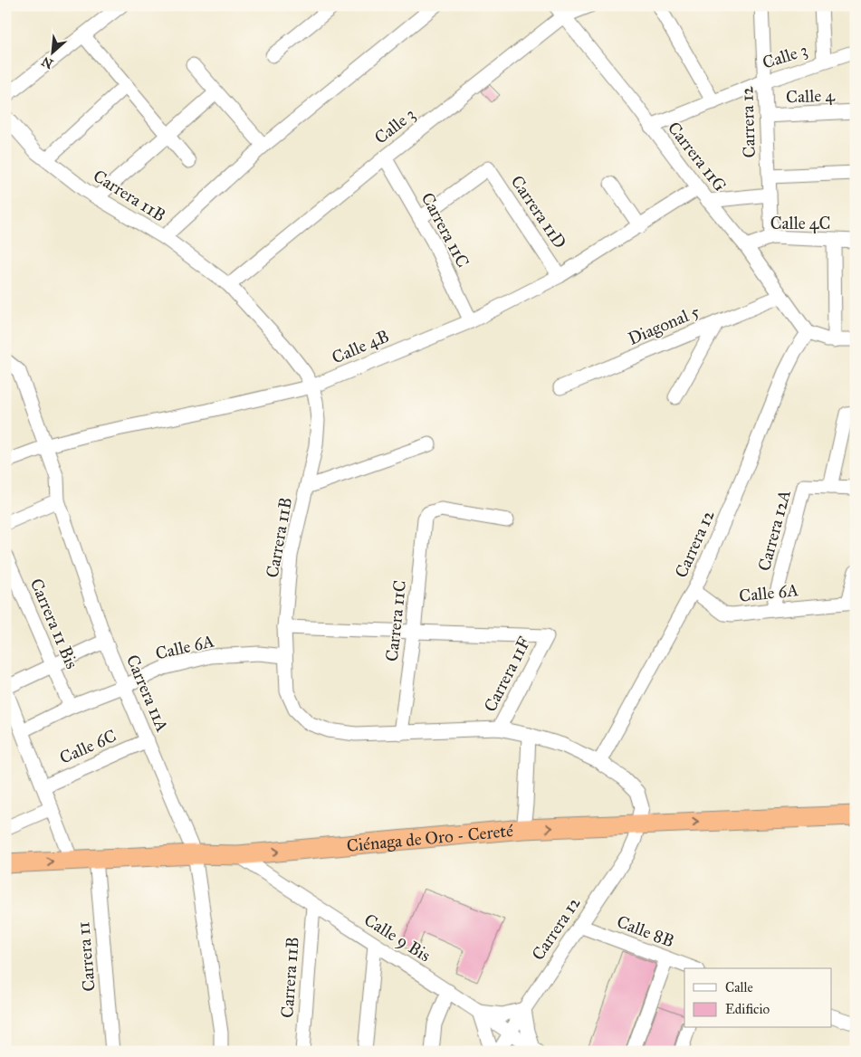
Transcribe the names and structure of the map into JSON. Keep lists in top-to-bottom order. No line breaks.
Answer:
{"streets":{"highway":["Ciénaga de Oro - Cereté"],"street":["Calle 3","Calle 4","Carrera 12","Carrera 11G","Carrera 11B","Carrera 11D","Calle 4C","Carrera 11C","Diagonal 5","Calle 4B","Carrera 12A","Calle 6A","Carrera 11 Bis","Carrera 11F","Carrera 11A","Calle 6C","Calle 8B","Calle 9 Bis","Carrera 11"]},"crossings":[["Calle 3","Carrera 12"],["Calle 3","Carrera 11G"],["Calle 3","Carrera 11B"],["Calle 3","Carrera 11C"],["Calle 4","Carrera 12"],["Carrera 12","Carrera 11G"],["Carrera 12","Carrera 11B"],["Carrera 12","Calle 4C"],["Carrera 12","Calle 6A"],["Carrera 12","Ciénaga de Oro - Cereté"],["Carrera 12","Calle 8B"],["Carrera 12","Calle 9 Bis"],["Carrera 11G","Calle 4C"],["Carrera 11G","Diagonal 5"],["Carrera 11G","Calle 4B"],["Carrera 11B","Carrera 11C"],["Carrera 11B","Calle 4B"],["Carrera 11B","Calle 6A"],["Carrera 11B","Carrera 11F"],["Carrera 11B","Ciénaga de Oro - Cereté"],["Carrera 11B","Calle 9 Bis"],["Carrera 11D","Carrera 11C"],["Carrera 11D","Calle 4B"],["Carrera 11C","Calle 4B"],["Carrera 11C","Carrera 11F"],["Calle 4B","Carrera 11A"],["Carrera 12A","Calle 6A"],["Calle 6A","Carrera 11 Bis"],["Calle 6A","Carrera 11A"],["Carrera 11A","Calle 6C"],["Carrera 11A","Ciénaga de Oro - Cereté"],["Ciénaga de Oro - Cereté","Calle 9 Bis"],["Ciénaga de Oro - Cereté","Carrera 11"]],"one_way":["Ciénaga de Oro - Cereté"],"legend":["Calle","Edificio"],"north":"bottom left"}
